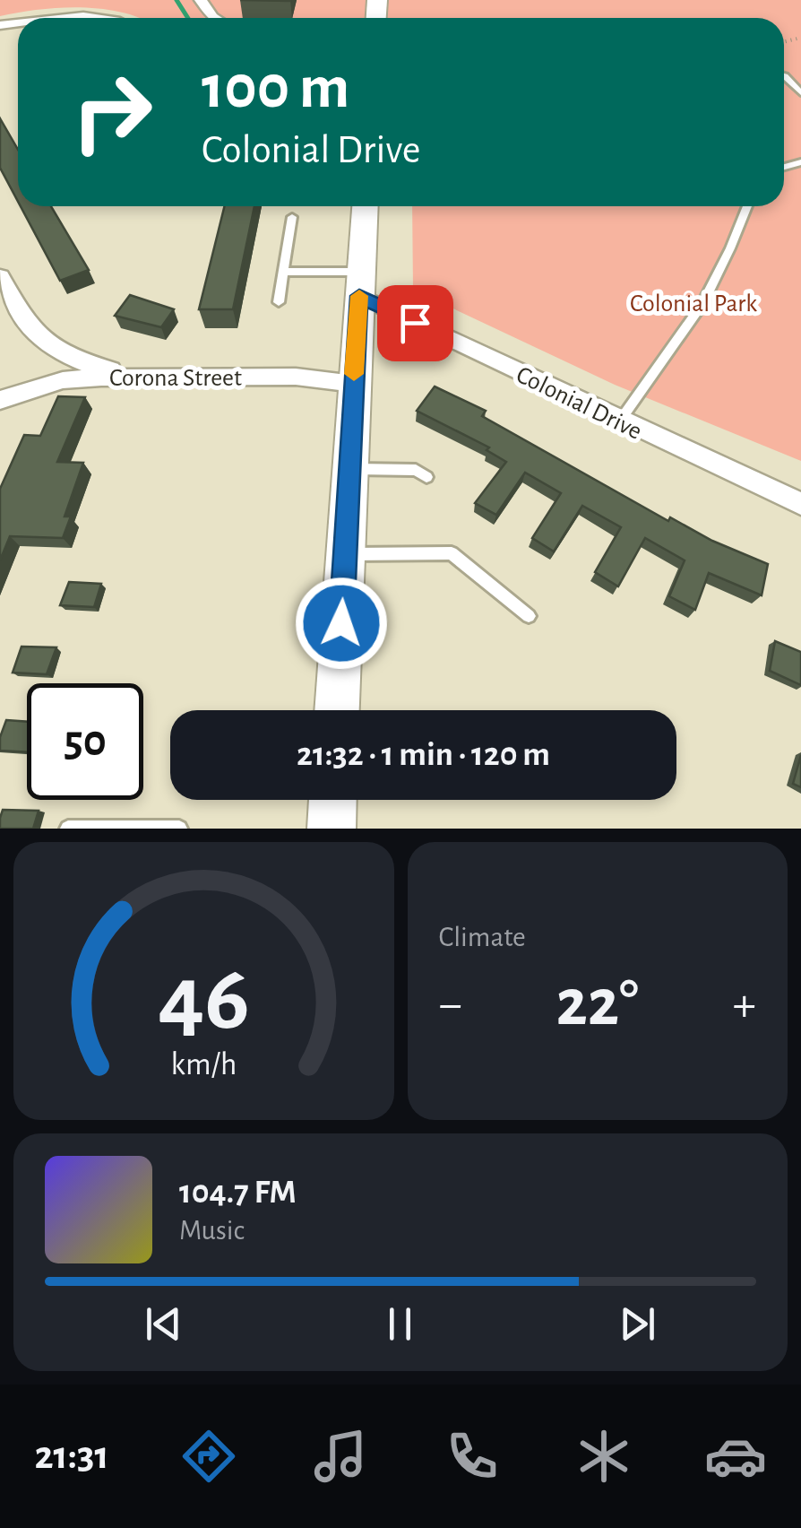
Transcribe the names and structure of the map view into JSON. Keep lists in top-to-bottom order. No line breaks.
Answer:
{"streets":{"street":["Corona Street","Colonial Drive"]},"parks":["Colonial Park"],"page":{"turn":["100 m","Colonial Drive"],"limit":"50","trip":"21:32 · 1 min · 120 m","tile":"Climate","heat":["−","22°","+"],"song":["104.7 FM","Music"],"tabs":"21:31","gauge":["46","km/h"]}}
